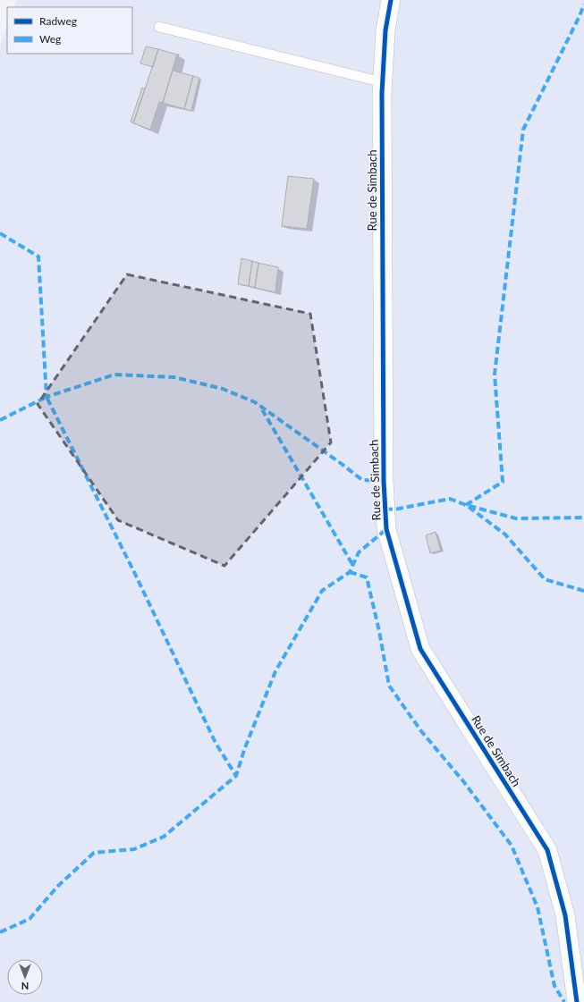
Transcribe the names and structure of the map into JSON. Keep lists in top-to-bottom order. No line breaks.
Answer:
{"streets":{"street":["Rue de Simbach"]},"legend":["Radweg","Weg"],"north":"bottom"}
